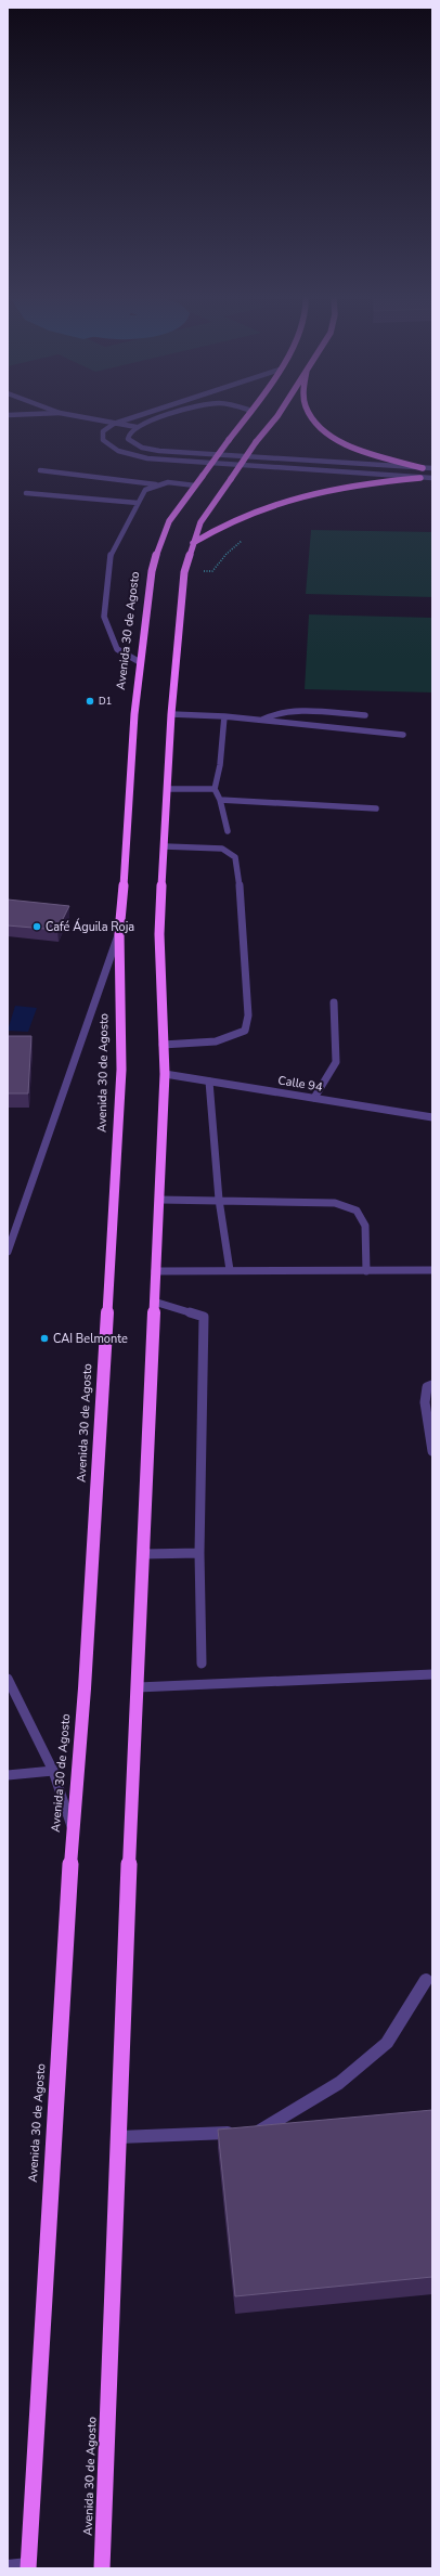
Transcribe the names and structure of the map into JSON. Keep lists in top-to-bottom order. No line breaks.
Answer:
{"streets":{"main road":["Avenida 30 de Agosto"],"street":["Calle 94"]},"crossings":[["Avenida 30 de Agosto","Calle 94"]],"places":["D1","Café Águila Roja","CAI Belmonte"]}
